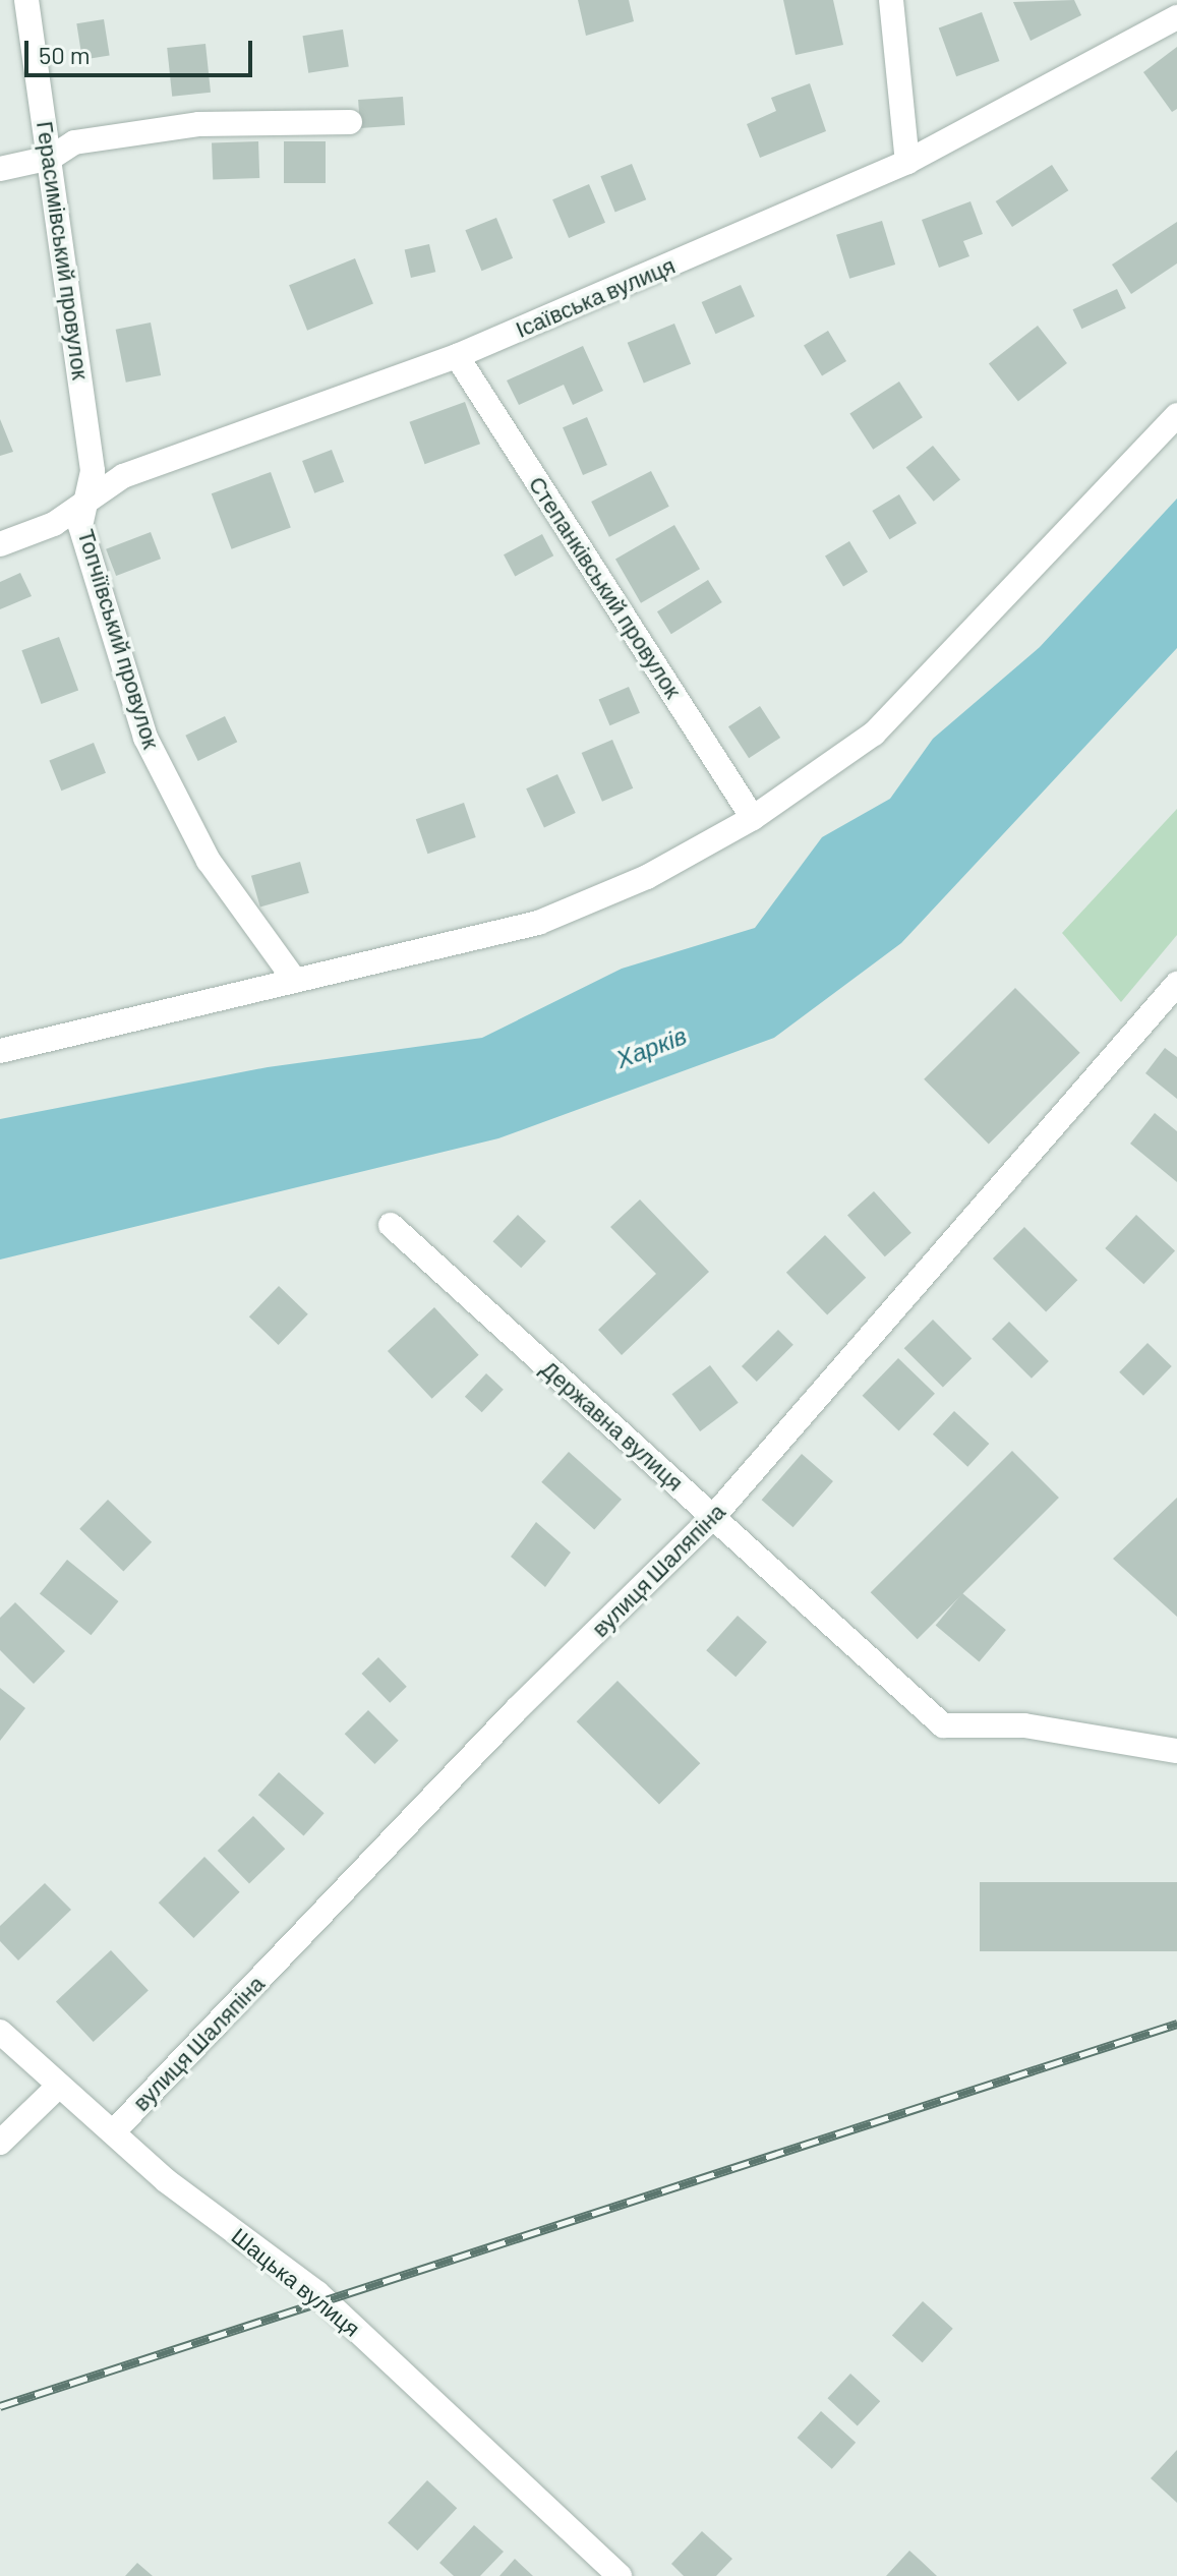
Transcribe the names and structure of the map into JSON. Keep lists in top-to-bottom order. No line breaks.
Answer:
{"streets":{"street":["Герасимівський провулок","Ісаївська вулиця","Степанківський провулок","Топчіївський провулок","Державна вулиця","вулиця Шаляпіна","Шацька вулиця"]},"crossings":[["Герасимівський провулок","Ісаївська вулиця"],["Герасимівський провулок","Топчіївський провулок"],["Ісаївська вулиця","Степанківський провулок"],["Ісаївська вулиця","Топчіївський провулок"],["Державна вулиця","вулиця Шаляпіна"],["вулиця Шаляпіна","Шацька вулиця"]],"water":["Харків"],"scale_bar":"50 m"}
